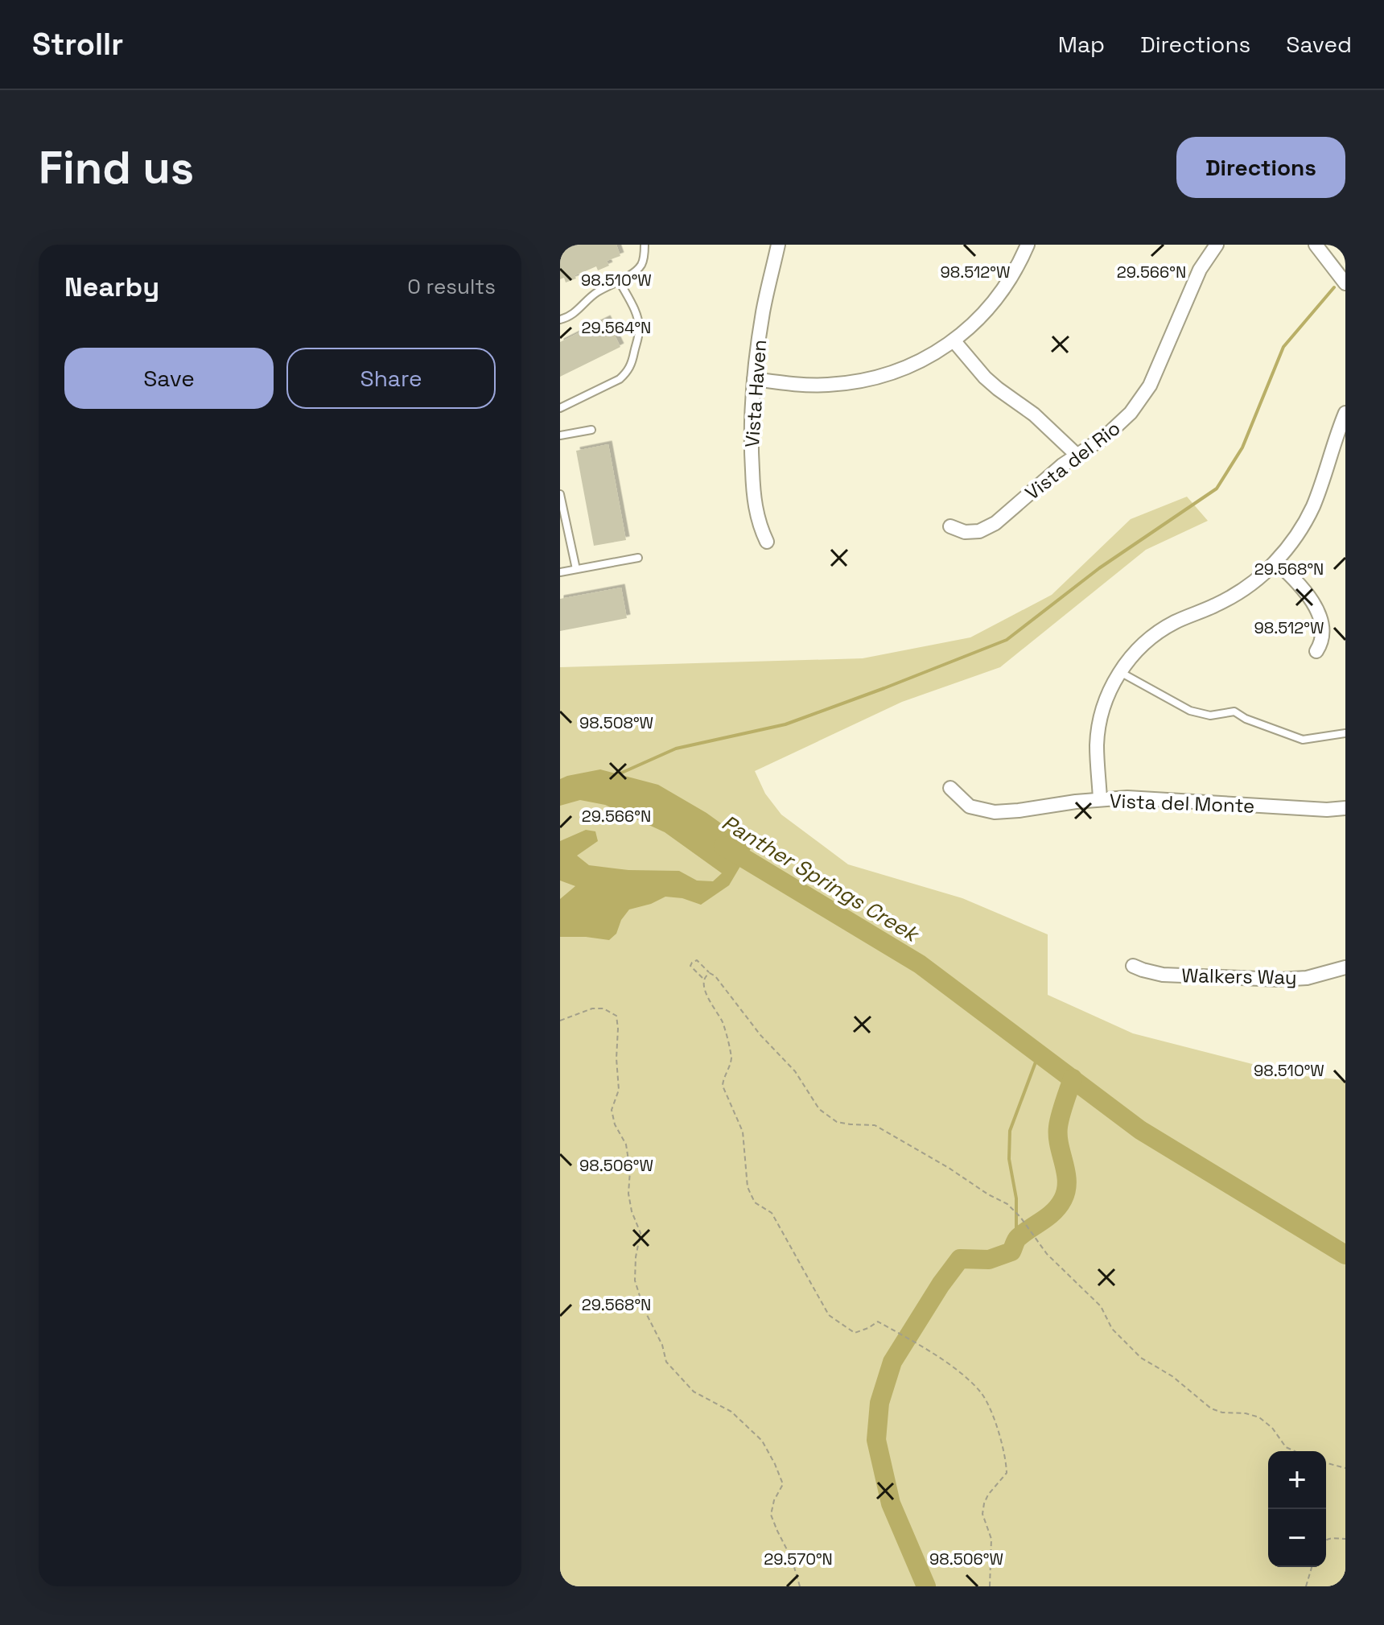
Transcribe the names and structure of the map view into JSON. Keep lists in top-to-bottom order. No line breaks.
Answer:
{"streets":{"street":["Vista Haven","Vista del Rio","Vista del Monte","Walkers Way"]},"water":["Panther Springs Creek"],"page":{"header":"Strollr","nav":["Map","Directions","Saved"],"buttons":["Directions",["Save","Share"]],"title":"Find us","heading":["Nearby","0 results"],"map_buttons":["+","−"]},"coordinates":["29.566°N","98.512°W","98.510°W","29.564°N","29.568°N","98.508°W","98.506°W","29.570°N"]}
